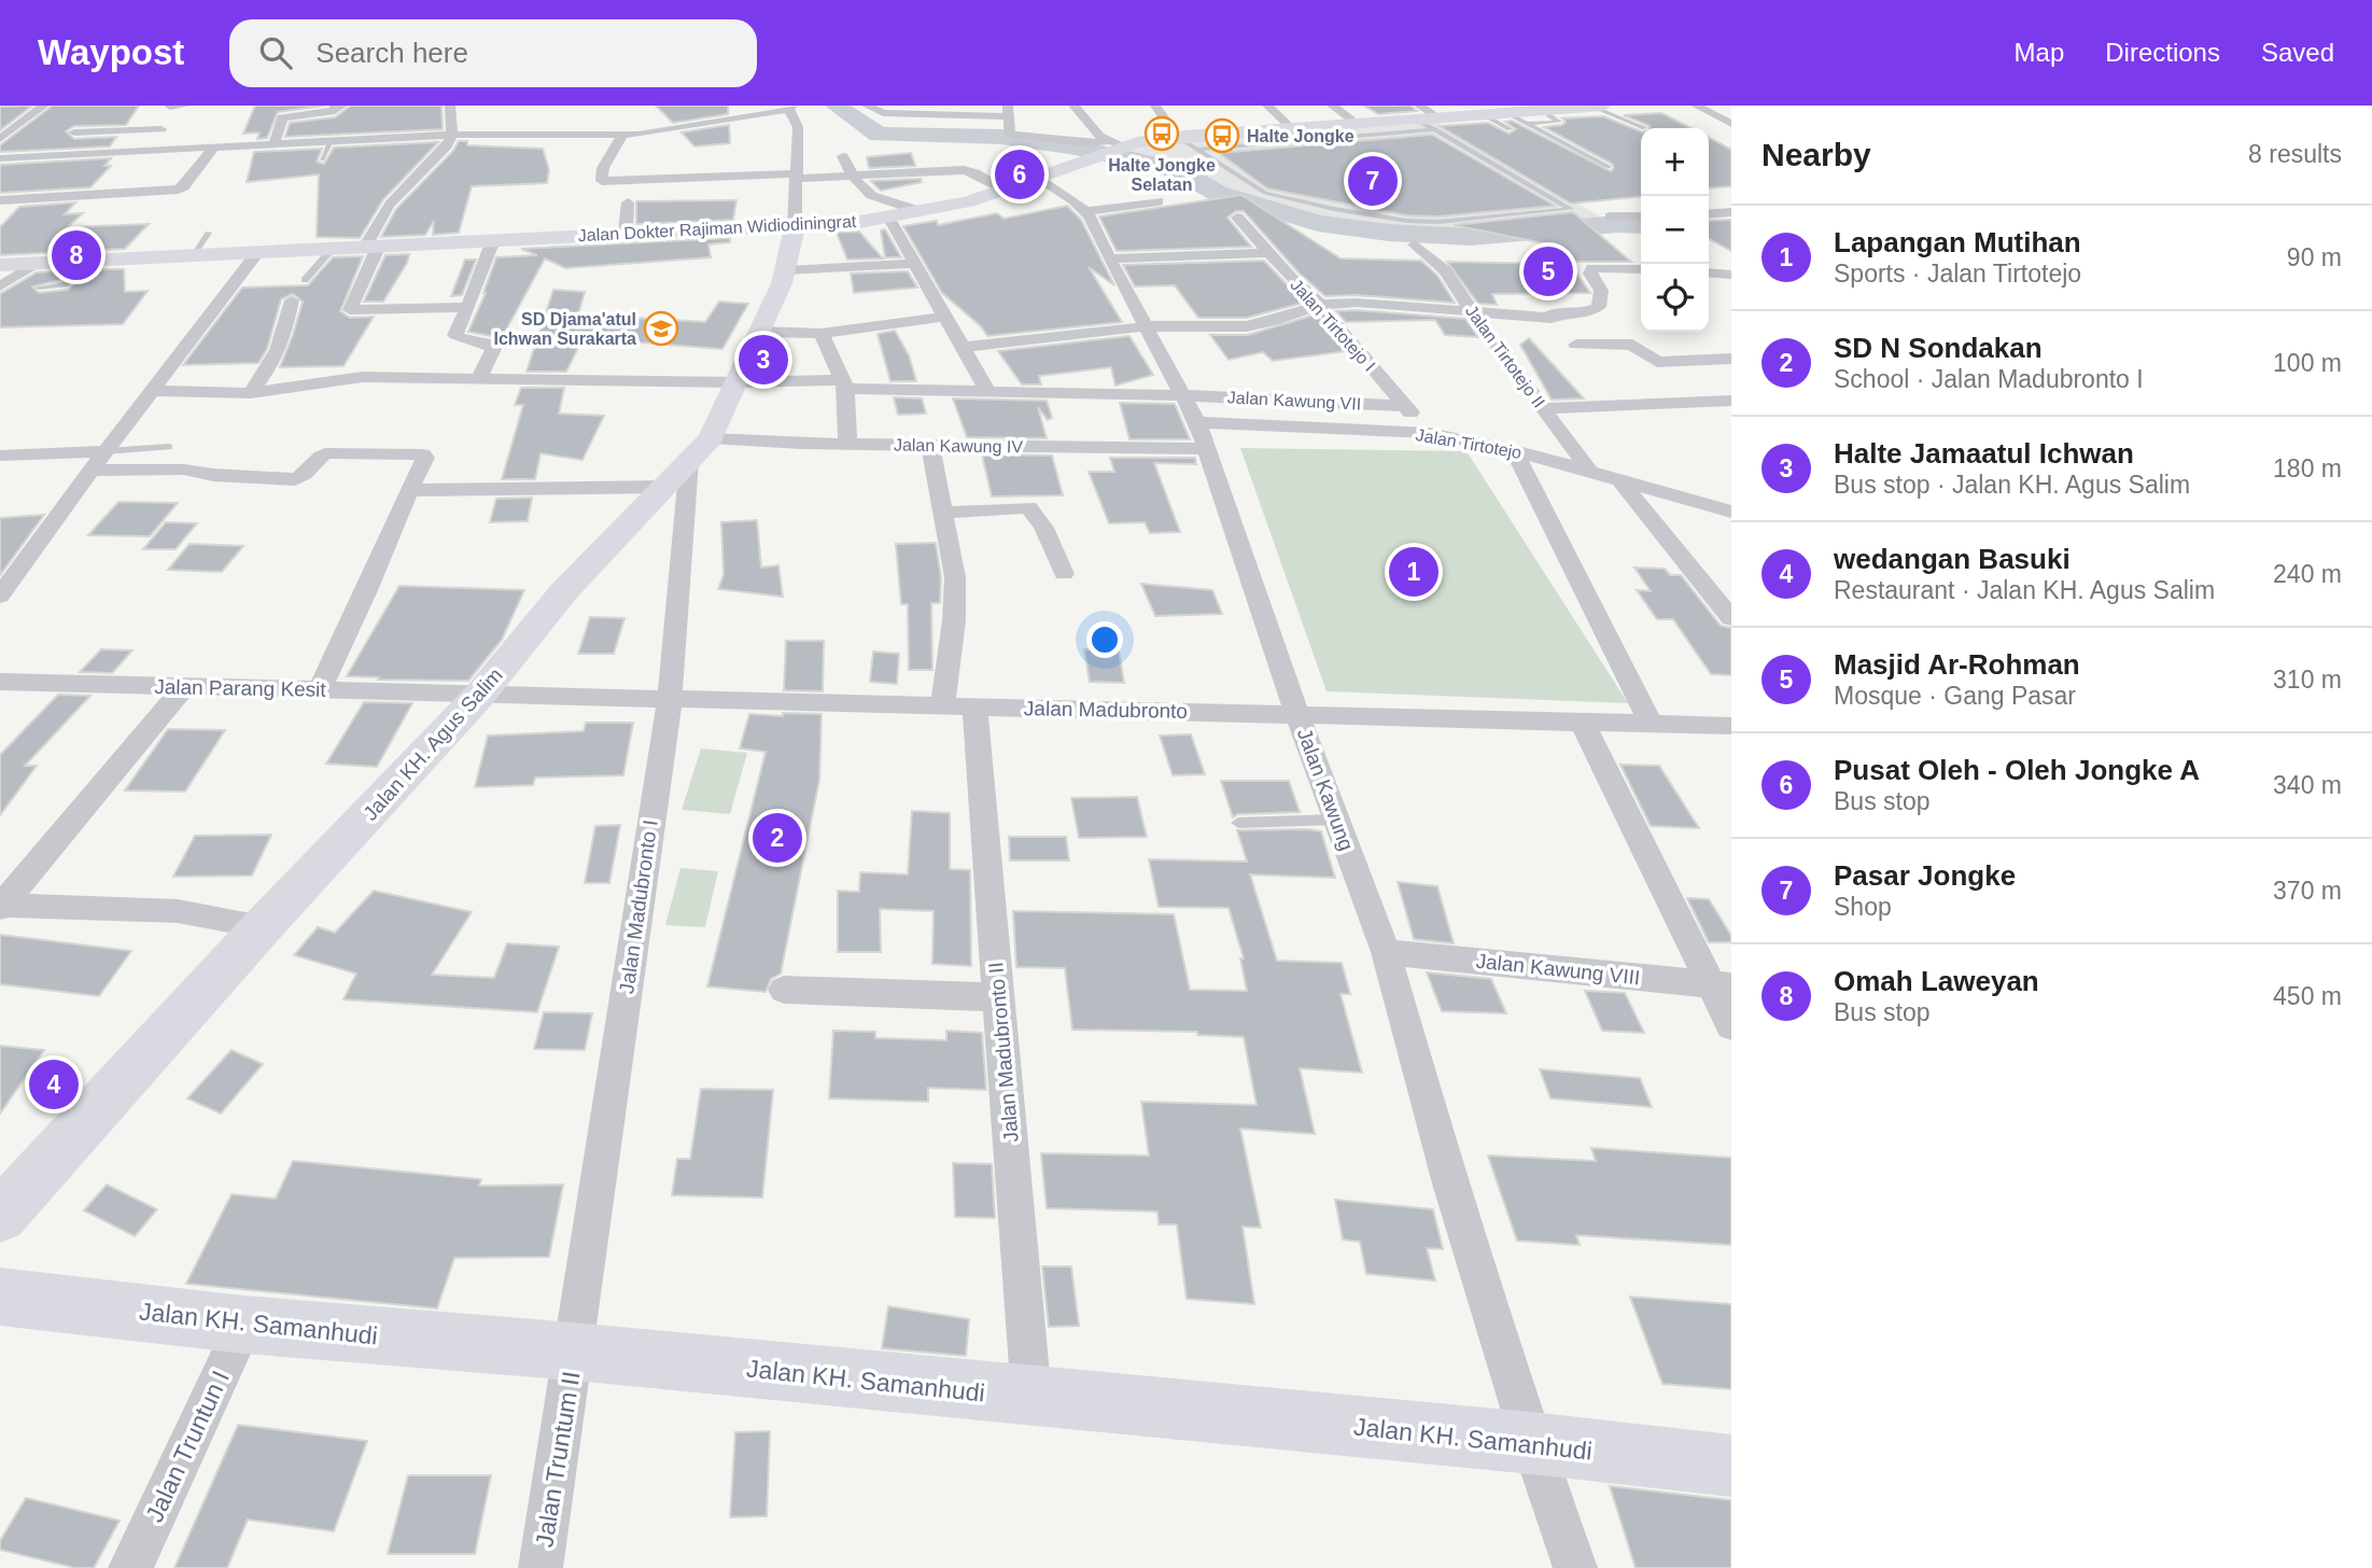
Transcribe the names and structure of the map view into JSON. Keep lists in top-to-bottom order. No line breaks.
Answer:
{"streets":{"main road":["Jalan Dokter Rajiman Widiodiningrat","Jalan KH. Agus Salim","Jalan KH. Samanhudi"],"street":["Jalan Tirtotejo I","Jalan Tirtotejo II","Jalan Kawung VII","Jalan Tirtotejo","Jalan Kawung IV","Jalan Parang Kesit","Jalan Madubronto","Jalan Kawung","Jalan Madubronto I","Jalan Kawung VIII","Jalan Madubronto II","Jalan Truntun I","Jalan Truntum II"]},"crossings":[["Jalan Dokter Rajiman Widiodiningrat","Jalan KH. Agus Salim"],["Jalan Dokter Rajiman Widiodiningrat","Jalan Kawung"],["Jalan Tirtotejo I","Jalan Kawung VII"],["Jalan Tirtotejo I","Jalan Tirtotejo"],["Jalan Tirtotejo II","Jalan Tirtotejo"],["Jalan Kawung VII","Jalan KH. Agus Salim"],["Jalan Kawung VII","Jalan Kawung"],["Jalan Tirtotejo","Jalan Kawung"],["Jalan Kawung IV","Jalan KH. Agus Salim"],["Jalan Kawung IV","Jalan Kawung"],["Jalan Kawung IV","Jalan Madubronto I"],["Jalan Kawung IV","Jalan Madubronto II"],["Jalan Parang Kesit","Jalan Madubronto"],["Jalan Parang Kesit","Jalan KH. Agus Salim"],["Jalan Madubronto","Jalan KH. Agus Salim"],["Jalan Madubronto","Jalan Kawung"],["Jalan Madubronto","Jalan Madubronto I"],["Jalan Madubronto","Jalan Madubronto II"],["Jalan KH. Agus Salim","Jalan Madubronto I"],["Jalan Kawung","Jalan Kawung VIII"],["Jalan Kawung","Jalan KH. Samanhudi"],["Jalan Madubronto I","Jalan KH. Samanhudi"],["Jalan Madubronto I","Jalan Truntum II"],["Jalan Madubronto II","Jalan KH. Samanhudi"],["Jalan KH. Samanhudi","Jalan Truntun I"],["Jalan KH. Samanhudi","Jalan Truntum II"]],"places":{"bus stop":["Halte Jongke Selatan","Halte Jongke"],"school or university":["SD Djama'atul Ichwan Surakarta"]},"page":{"header":"Waypost","search":"Search here","nav":["Map","Directions","Saved"],"heading":["Nearby","8 results"],"map_buttons":["+","−"],"pins":["6","7","8","5","3","1","2","4"],"list":[{"mark":"1","name":"Lapangan Mutihan","note":"Sports · Jalan Tirtotejo","value":"90 m"},{"mark":"2","name":"SD N Sondakan","note":"School · Jalan Madubronto I","value":"100 m"},{"mark":"3","name":"Halte Jamaatul Ichwan","note":"Bus stop · Jalan KH. Agus Salim","value":"180 m"},{"mark":"4","name":"wedangan Basuki","note":"Restaurant · Jalan KH. Agus Salim","value":"240 m"},{"mark":"5","name":"Masjid Ar-Rohman","note":"Mosque · Gang Pasar","value":"310 m"},{"mark":"6","name":"Pusat Oleh - Oleh Jongke A","note":"Bus stop","value":"340 m"},{"mark":"7","name":"Pasar Jongke","note":"Shop","value":"370 m"},{"mark":"8","name":"Omah Laweyan","note":"Bus stop","value":"450 m"}]}}
